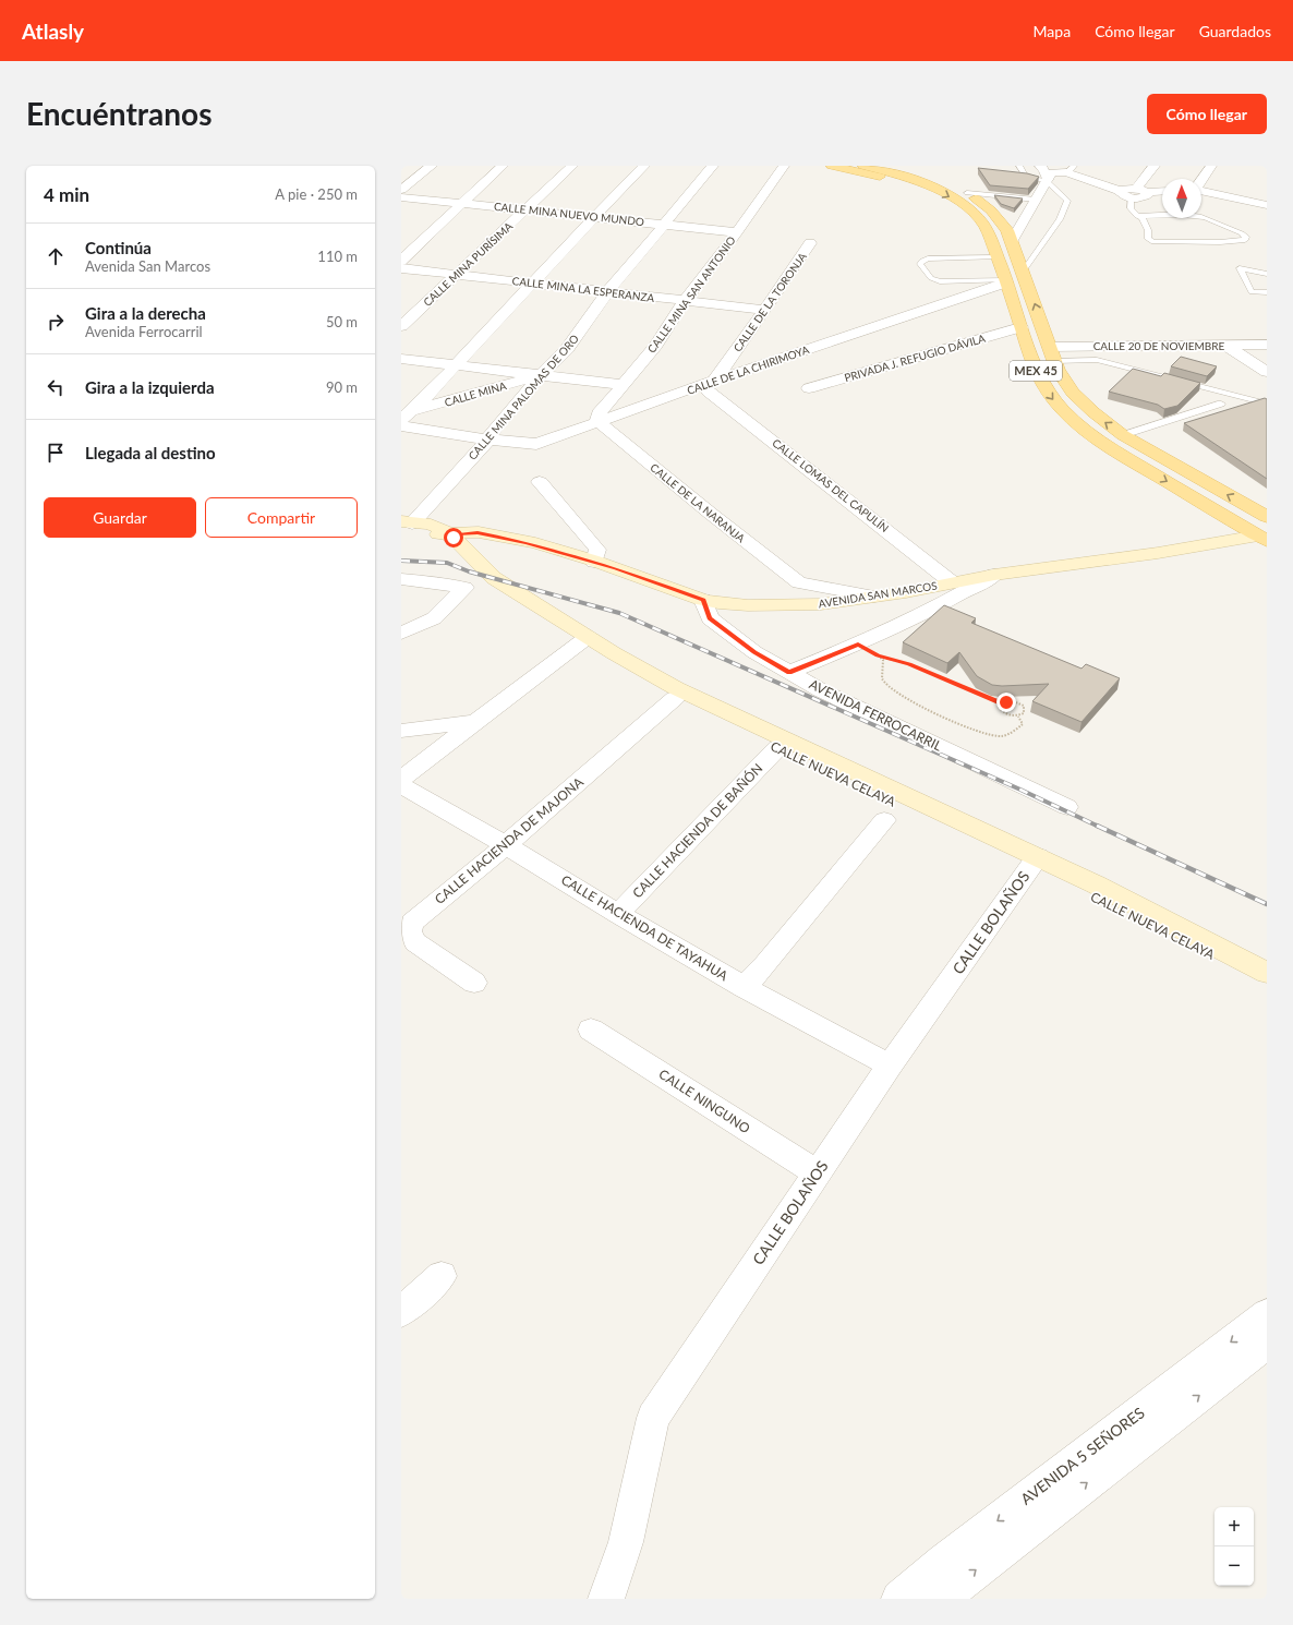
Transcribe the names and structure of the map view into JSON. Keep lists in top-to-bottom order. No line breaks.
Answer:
{"streets":{"main road":["MEX 45","AVENIDA SAN MARCOS","CALLE NUEVA CELAYA"],"street":["CALLE MINA NUEVO MUNDO","CALLE MINA PURÍSIMA","CALLE MINA LA ESPERANZA","CALLE MINA SAN ANTONIO","CALLE DE LA TORONJA","CALLE 20 DE NOVIEMBRE","PRIVADA J. REFUGIO DÁVILA","CALLE DE LA CHIRIMOYA","CALLE MINA","CALLE MINA PALOMAS DE ORO","CALLE LOMAS DEL CAPULÍN","CALLE DE LA NARANJA","AVENIDA FERROCARRIL","CALLE HACIENDA DE BAÑÓN","CALLE HACIENDA DE MAJONA","CALLE BOLAÑOS","CALLE HACIENDA DE TAYAHUA","CALLE NINGUNO","AVENIDA 5 SEÑORES"]},"crossings":[["CALLE MINA NUEVO MUNDO","CALLE MINA PURÍSIMA"],["CALLE MINA NUEVO MUNDO","CALLE MINA SAN ANTONIO"],["CALLE MINA NUEVO MUNDO","CALLE MINA PALOMAS DE ORO"],["CALLE MINA PURÍSIMA","CALLE MINA LA ESPERANZA"],["CALLE MINA LA ESPERANZA","CALLE MINA SAN ANTONIO"],["CALLE MINA LA ESPERANZA","CALLE DE LA TORONJA"],["CALLE MINA LA ESPERANZA","CALLE MINA PALOMAS DE ORO"],["CALLE MINA SAN ANTONIO","CALLE DE LA CHIRIMOYA"],["CALLE MINA SAN ANTONIO","CALLE DE LA NARANJA"],["CALLE DE LA TORONJA","CALLE DE LA CHIRIMOYA"],["CALLE DE LA TORONJA","CALLE LOMAS DEL CAPULÍN"],["CALLE 20 DE NOVIEMBRE","MEX 45"],["PRIVADA J. REFUGIO DÁVILA","MEX 45"],["CALLE DE LA CHIRIMOYA","MEX 45"],["CALLE DE LA CHIRIMOYA","CALLE MINA PALOMAS DE ORO"],["CALLE DE LA CHIRIMOYA","CALLE LOMAS DEL CAPULÍN"],["CALLE DE LA CHIRIMOYA","CALLE DE LA NARANJA"],["MEX 45","AVENIDA SAN MARCOS"],["CALLE MINA","CALLE MINA PALOMAS DE ORO"],["CALLE MINA PALOMAS DE ORO","AVENIDA SAN MARCOS"],["CALLE MINA PALOMAS DE ORO","CALLE NUEVA CELAYA"],["CALLE LOMAS DEL CAPULÍN","AVENIDA SAN MARCOS"],["CALLE DE LA NARANJA","AVENIDA SAN MARCOS"],["AVENIDA SAN MARCOS","AVENIDA FERROCARRIL"],["AVENIDA SAN MARCOS","CALLE NUEVA CELAYA"],["CALLE NUEVA CELAYA","CALLE HACIENDA DE BAÑÓN"],["CALLE NUEVA CELAYA","CALLE HACIENDA DE MAJONA"],["CALLE NUEVA CELAYA","CALLE BOLAÑOS"],["CALLE HACIENDA DE BAÑÓN","CALLE HACIENDA DE TAYAHUA"],["CALLE HACIENDA DE MAJONA","CALLE HACIENDA DE TAYAHUA"],["CALLE BOLAÑOS","CALLE HACIENDA DE TAYAHUA"],["CALLE BOLAÑOS","CALLE NINGUNO"]],"north":"top","page":{"header":"Atlasly","nav":["Mapa","Cómo llegar","Guardados"],"buttons":["Cómo llegar",["Guardar","Compartir"]],"title":"Encuéntranos","heading":["4 min","A pie · 250 m"],"list":[["Continúa","Avenida San Marcos","110 m"],["Gira a la derecha","Avenida Ferrocarril","50 m"],["Gira a la izquierda","90 m"],"Llegada al destino"],"map_buttons":["+","−"]}}
